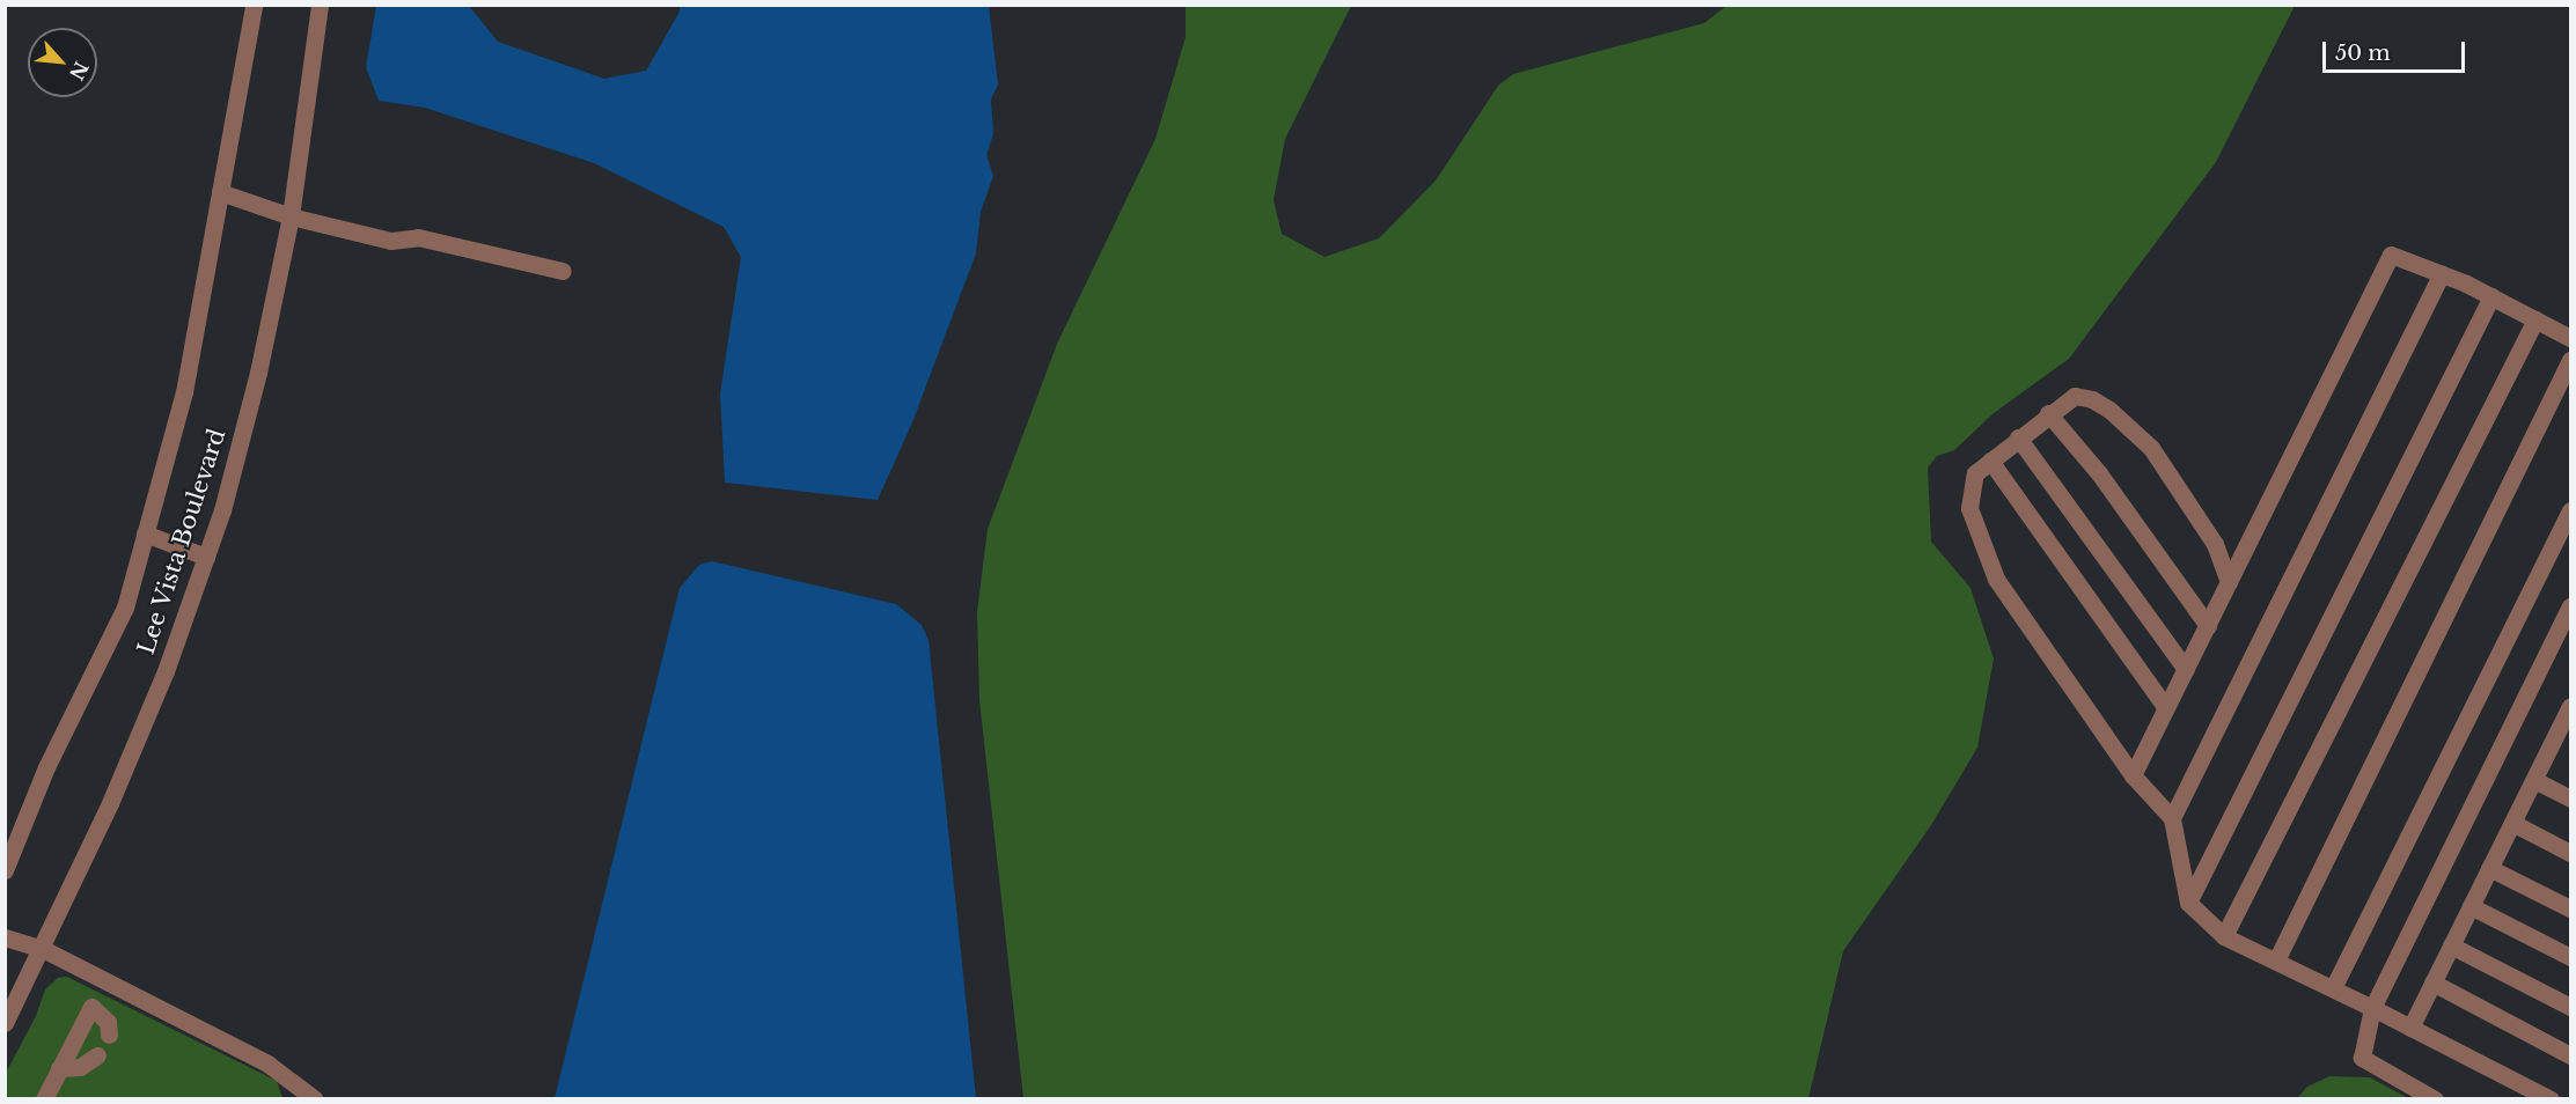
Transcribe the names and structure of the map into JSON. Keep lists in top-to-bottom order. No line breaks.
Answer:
{"streets":{"street":["Lee Vista Boulevard"]},"scale_bar":"50 m","north":"bottom right"}
